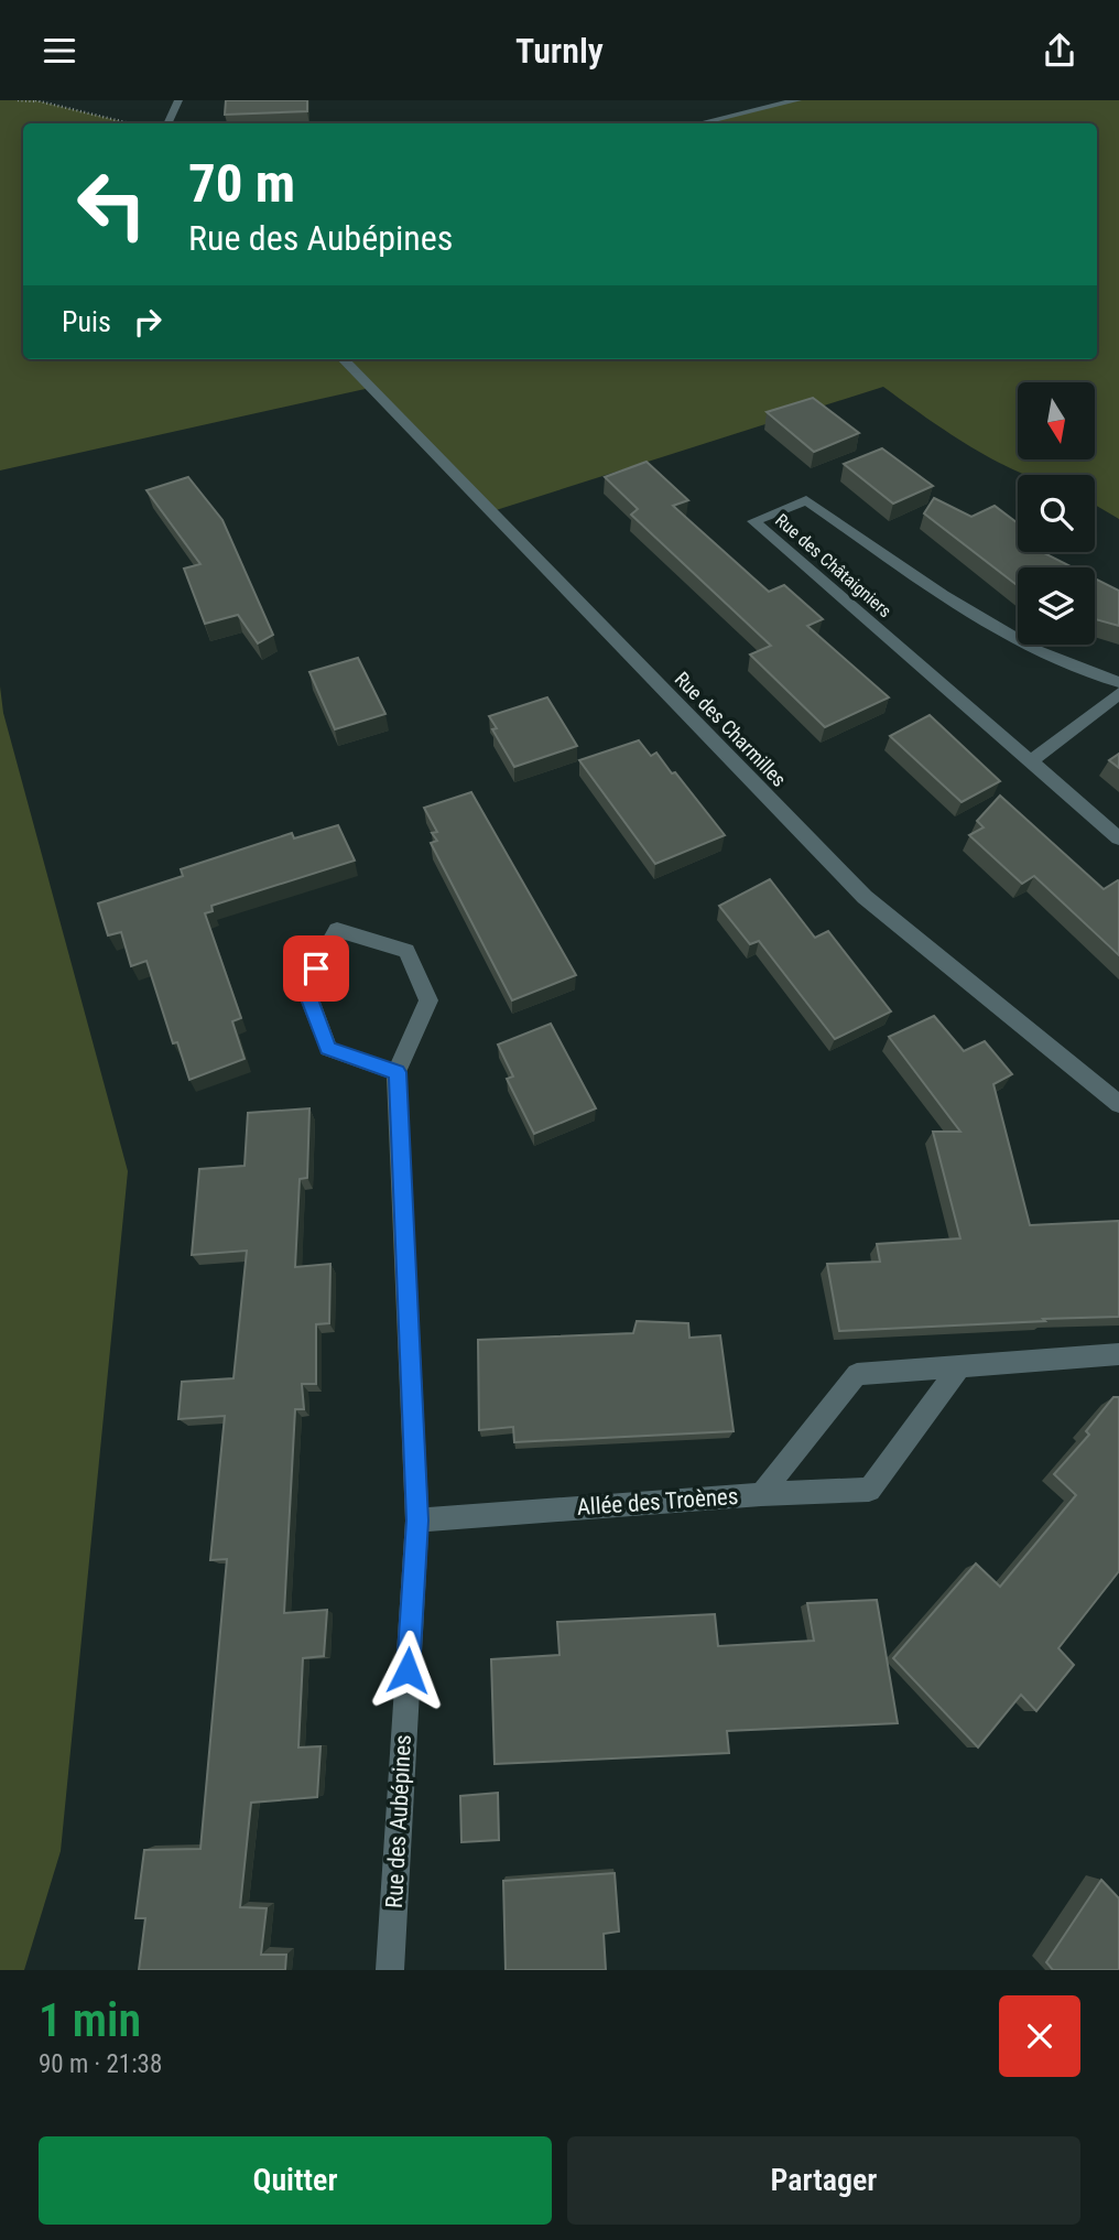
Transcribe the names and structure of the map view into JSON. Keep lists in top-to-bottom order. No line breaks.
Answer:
{"streets":{"street":["Rue des Châtaigniers","Rue des Charmilles","Allée des Troènes","Rue des Aubépines"]},"crossings":[["Allée des Troènes","Rue des Aubépines"]],"north":"bottom","page":{"header":"Turnly","turn":["70 m","Rue des Aubépines"],"then":"Puis","heading":["1 min","90 m · 21:38"],"buttons":["Quitter","Partager"]}}
